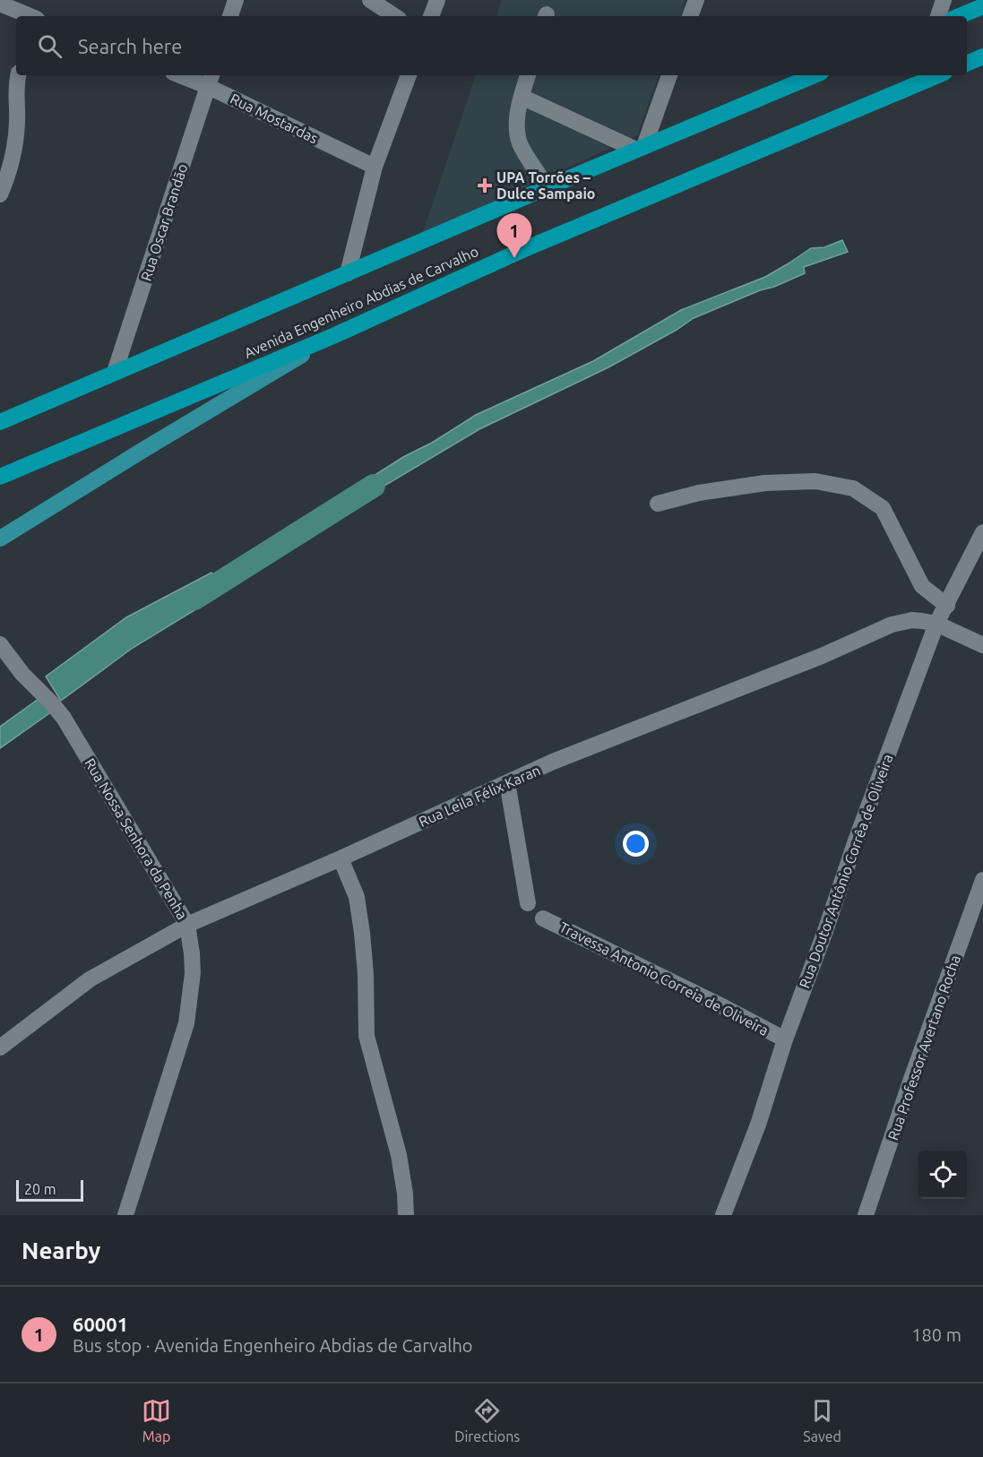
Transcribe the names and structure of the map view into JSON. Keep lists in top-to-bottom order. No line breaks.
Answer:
{"streets":{"highway":["Avenida Engenheiro Abdias de Carvalho"],"street":["Rua Mostardas","Rua Oscar Brandão","Rua Leila Félix Karan","Rua Nossa Senhora da Penha","Rua Doutor Antônio Corrêa de Oliveira","Travessa Antonio Correia de Oliveira","Rua Professor Avertano Rocha"]},"crossings":[["Rua Mostardas","Rua Oscar Brandão"],["Rua Oscar Brandão","Avenida Engenheiro Abdias de Carvalho"],["Rua Leila Félix Karan","Rua Nossa Senhora da Penha"],["Rua Leila Félix Karan","Rua Doutor Antônio Corrêa de Oliveira"],["Rua Doutor Antônio Corrêa de Oliveira","Travessa Antonio Correia de Oliveira"]],"places":{"health":["UPA Torrões – Dulce Sampaio"]},"scale_bar":"20 m","page":{"search":"Search here","pins":"1","scale":"20 m","heading":"Nearby","list":[{"mark":"1","name":"60001","note":"Bus stop · Avenida Engenheiro Abdias de Carvalho","value":"180 m"}],"nav":["Map","Directions","Saved"]}}
